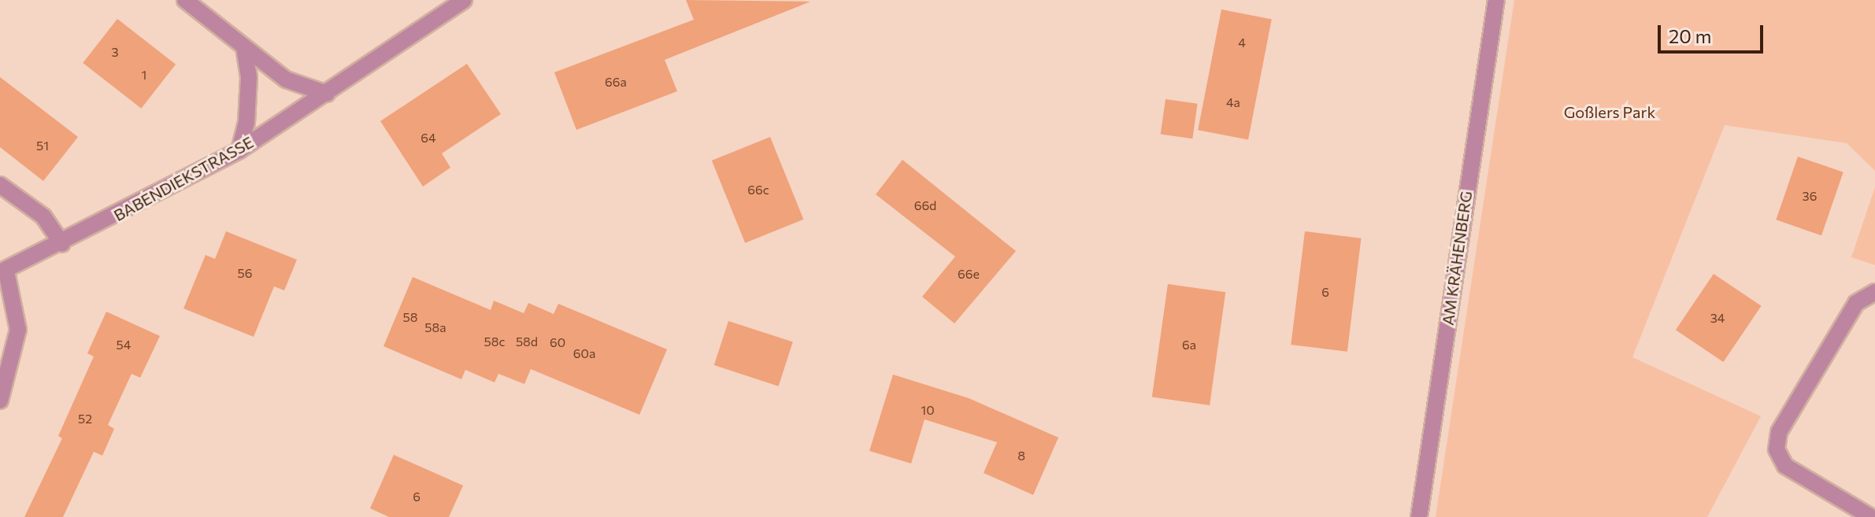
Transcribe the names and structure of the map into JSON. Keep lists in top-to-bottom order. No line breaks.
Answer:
{"streets":{"street":["BABENDIEKSTRASSE","AM KRÄHENBERG"]},"parks":["Goßlers Park"],"house_numbers":["4","3","1","66a","4a","64","51","66c","36","66d","56","66e","6","58","34","58a","58c","58d","60","54","6a","60a","10","52","8","6"],"scale_bar":"20 m"}
